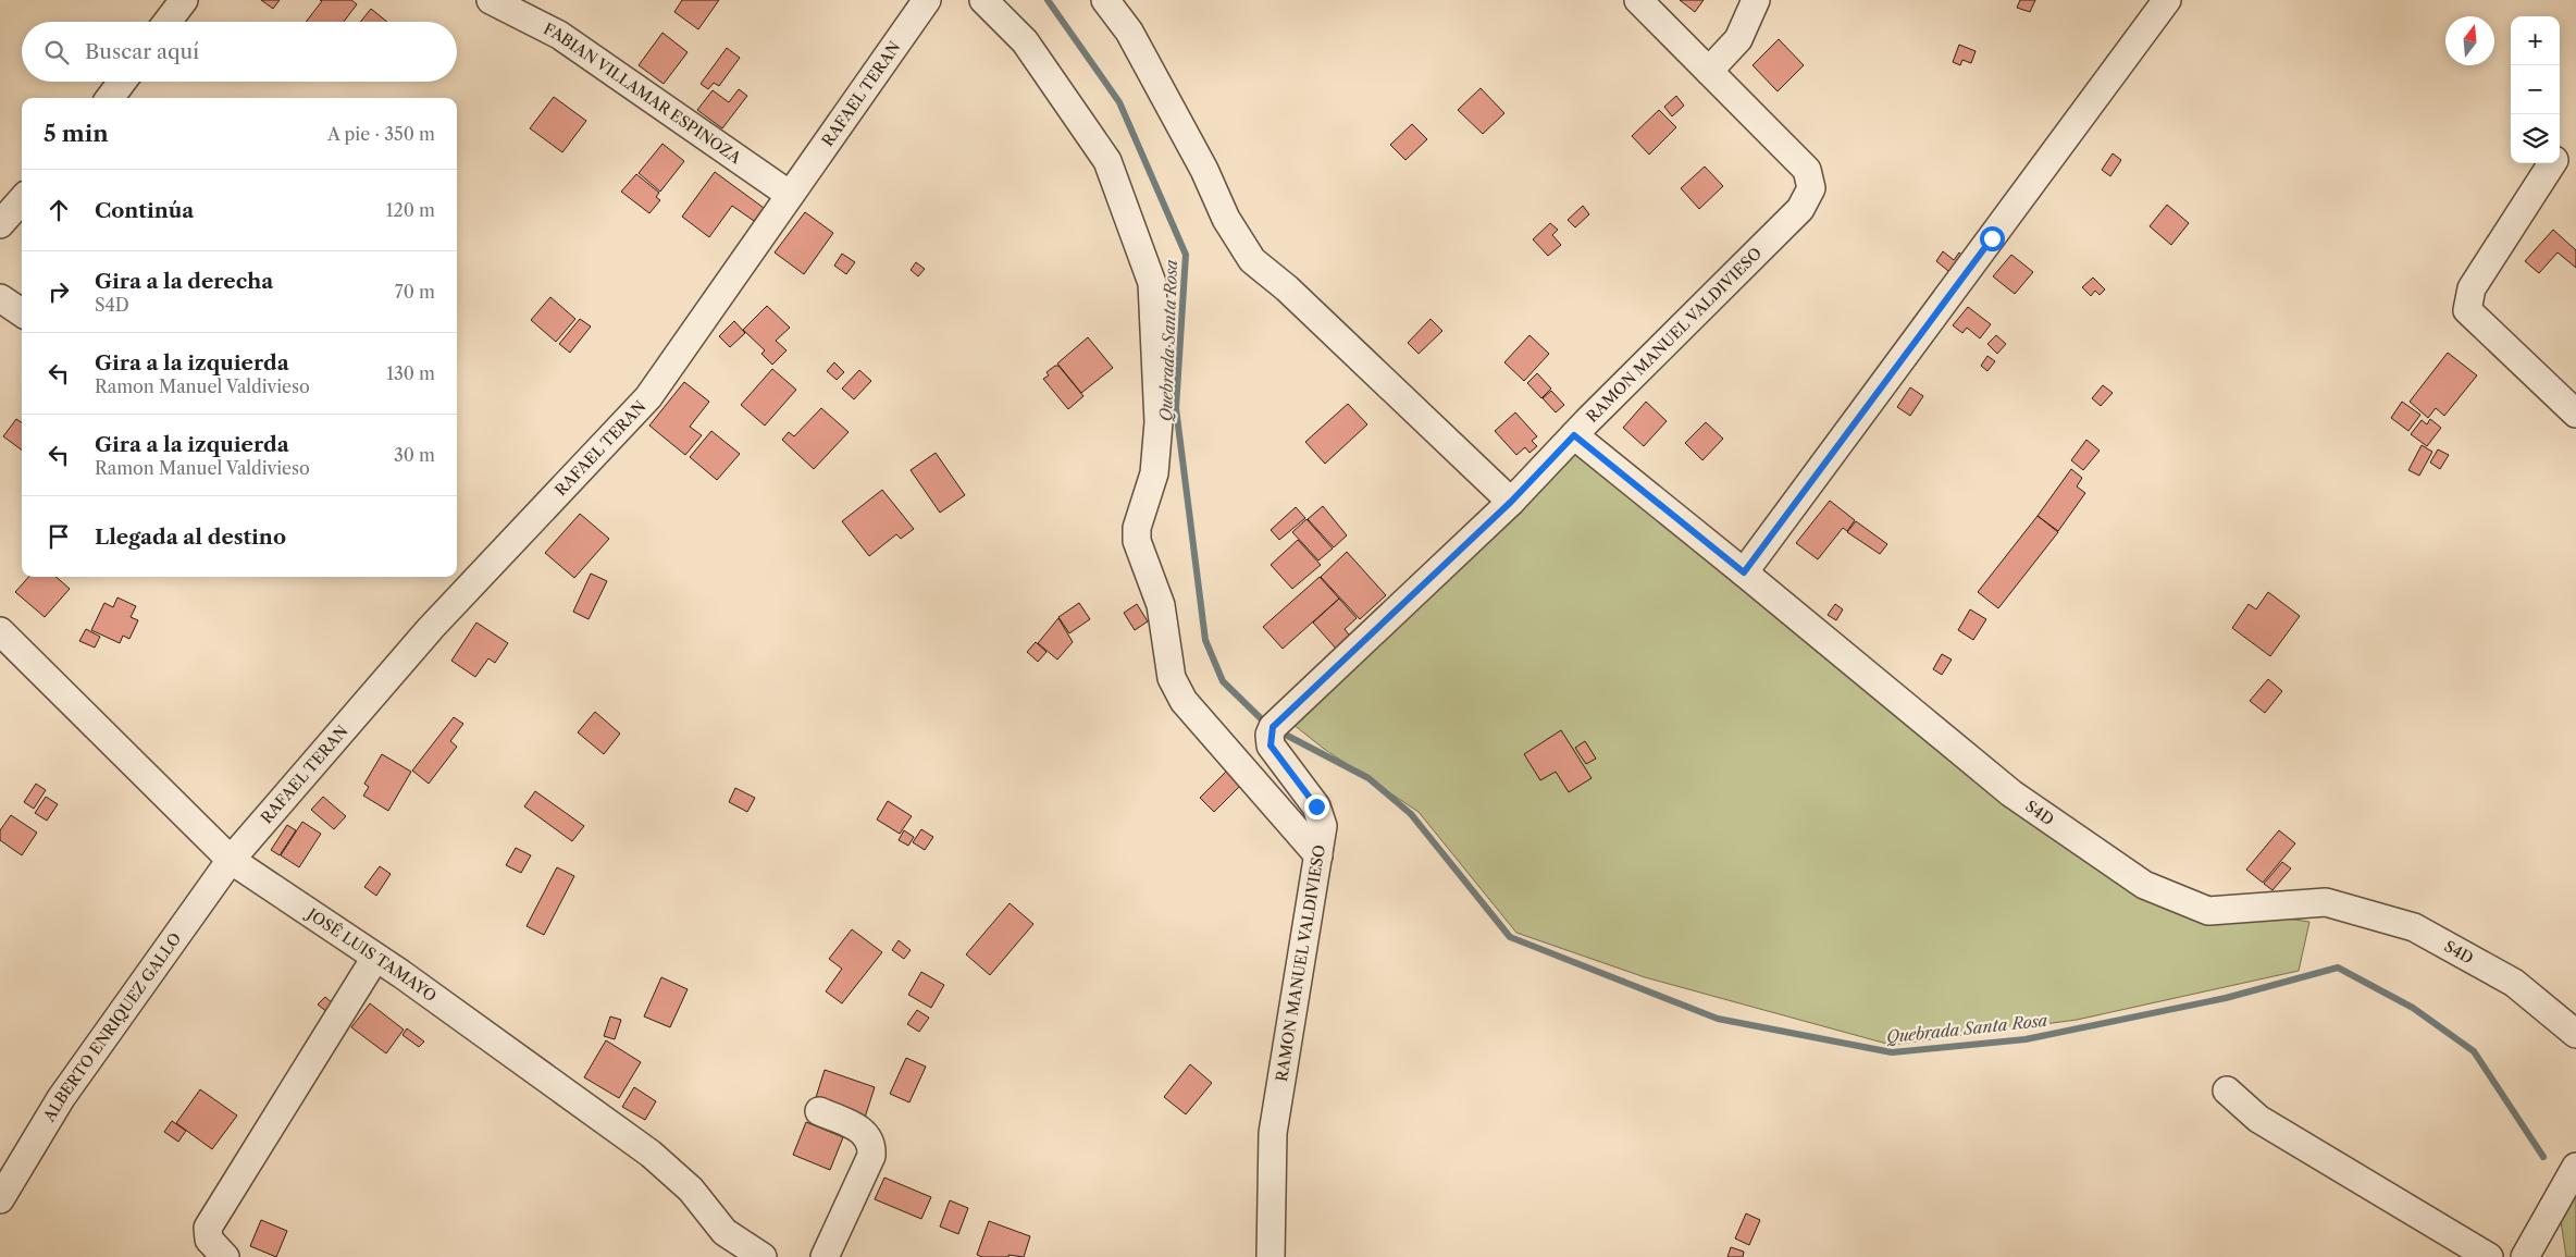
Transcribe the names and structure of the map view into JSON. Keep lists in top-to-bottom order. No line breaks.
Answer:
{"streets":{"street":["RAFAEL TERAN","FABIAN VILLAMAR ESPINOZA","RAMON MANUEL VALDIVIESO","S4D","JOSÉ LUIS TAMAYO","ALBERTO ENRIQUEZ GALLO"]},"crossings":[["RAFAEL TERAN","FABIAN VILLAMAR ESPINOZA"],["RAFAEL TERAN","JOSÉ LUIS TAMAYO"],["RAFAEL TERAN","ALBERTO ENRIQUEZ GALLO"],["RAMON MANUEL VALDIVIESO","S4D"],["JOSÉ LUIS TAMAYO","ALBERTO ENRIQUEZ GALLO"]],"water":["Quebrada Santa Rosa"],"north":"top","page":{"map_buttons":["+","−"],"search":"Buscar aquí","heading":["5 min","A pie · 350 m"],"list":[["Continúa","120 m"],["Gira a la derecha","S4D","70 m"],["Gira a la izquierda","Ramon Manuel Valdivieso","130 m"],["Gira a la izquierda","Ramon Manuel Valdivieso","30 m"],"Llegada al destino"]}}
